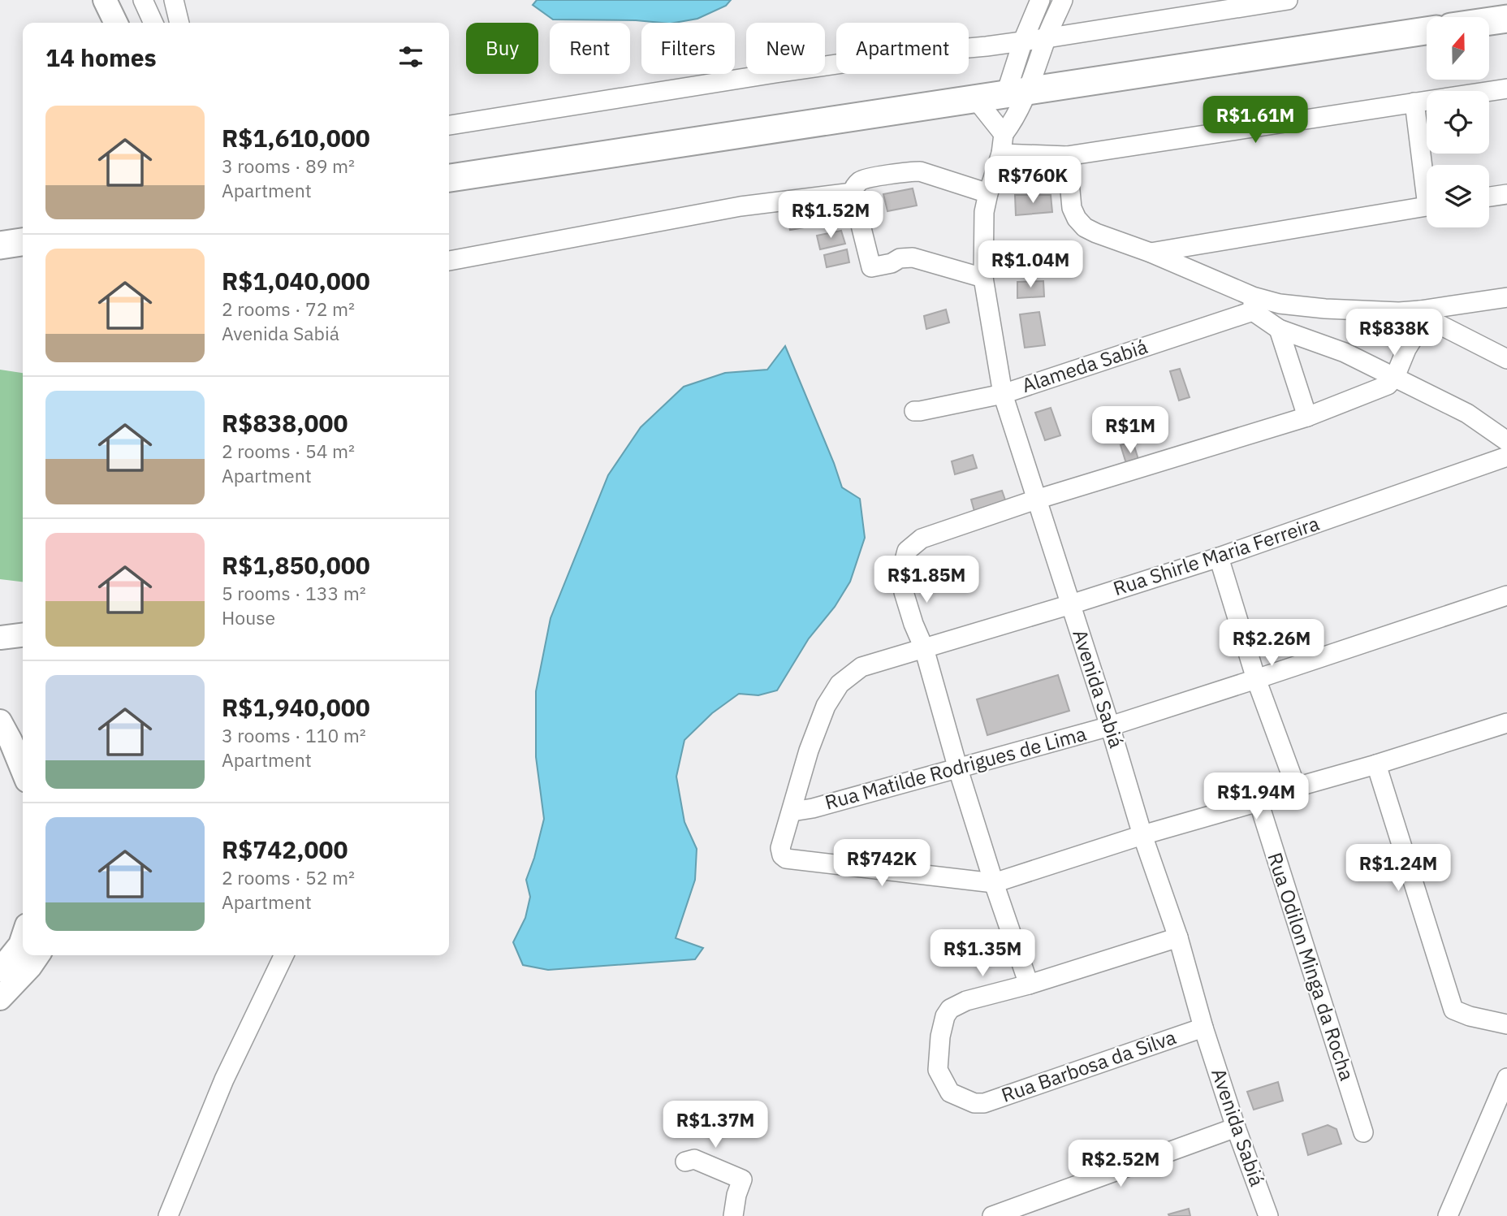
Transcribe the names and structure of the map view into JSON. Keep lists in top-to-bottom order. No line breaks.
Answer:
{"streets":{"street":["Alameda Sabiá","Rua Shirle Maria Ferreira","Avenida Sabiá","Rua Matilde Rodrigues de Lima","Rua Odilon Minga da Rocha","Rua Barbosa da Silva"]},"crossings":[["Alameda Sabiá","Avenida Sabiá"],["Rua Shirle Maria Ferreira","Avenida Sabiá"],["Rua Shirle Maria Ferreira","Rua Matilde Rodrigues de Lima"],["Avenida Sabiá","Rua Matilde Rodrigues de Lima"],["Avenida Sabiá","Rua Barbosa da Silva"]],"north":"top","page":{"chip":["Buy","Rent","Filters","New","Apartment"],"heading":"14 homes","list":[{"name":"R$1,610,000","note":"3 rooms · 89 m² · Apartment"},{"name":"R$1,040,000","note":"2 rooms · 72 m² · Avenida Sabiá"},{"name":"R$838,000","note":"2 rooms · 54 m² · Apartment"},{"name":"R$1,850,000","note":"5 rooms · 133 m² · House"},{"name":"R$1,940,000","note":"3 rooms · 110 m² · Apartment"},{"name":"R$742,000","note":"2 rooms · 52 m² · Apartment"}],"price":["R$1.61M","R$760K","R$1.52M","R$1.04M","R$838K","R$1M","R$1.85M","R$2.26M","R$1.94M","R$742K","R$1.24M","R$1.35M","R$1.37M","R$2.52M"]}}
